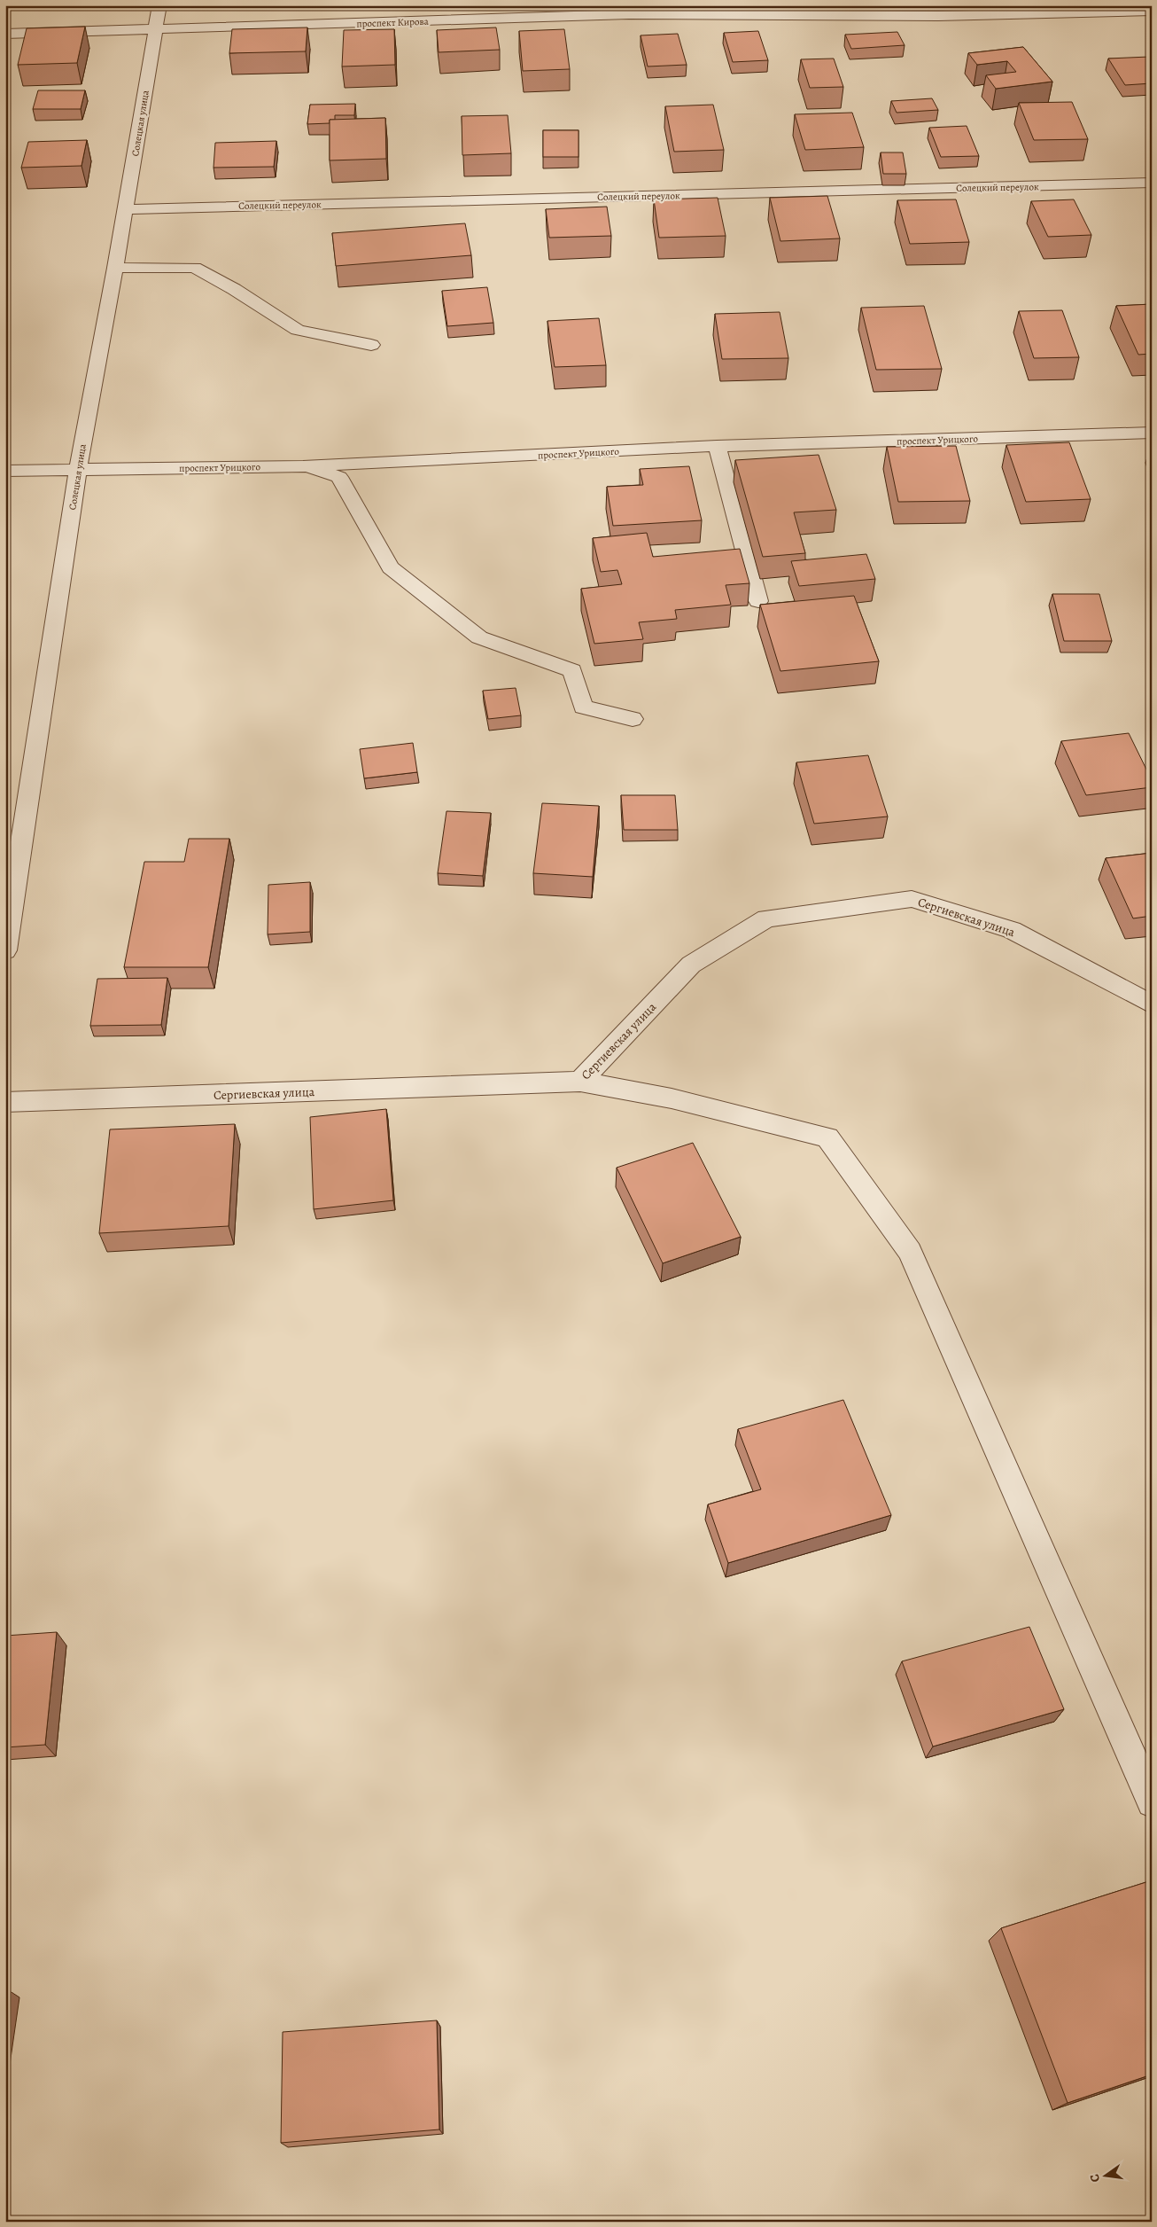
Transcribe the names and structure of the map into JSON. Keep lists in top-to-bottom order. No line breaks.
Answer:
{"streets":{"street":["проспект Кирова","Солецкая улица","Солецкий переулок","проспект Урицкого","Сергиевская улица"]},"crossings":[["проспект Кирова","Солецкая улица"],["Солецкая улица","Солецкий переулок"],["Солецкая улица","проспект Урицкого"]],"north":"left"}
